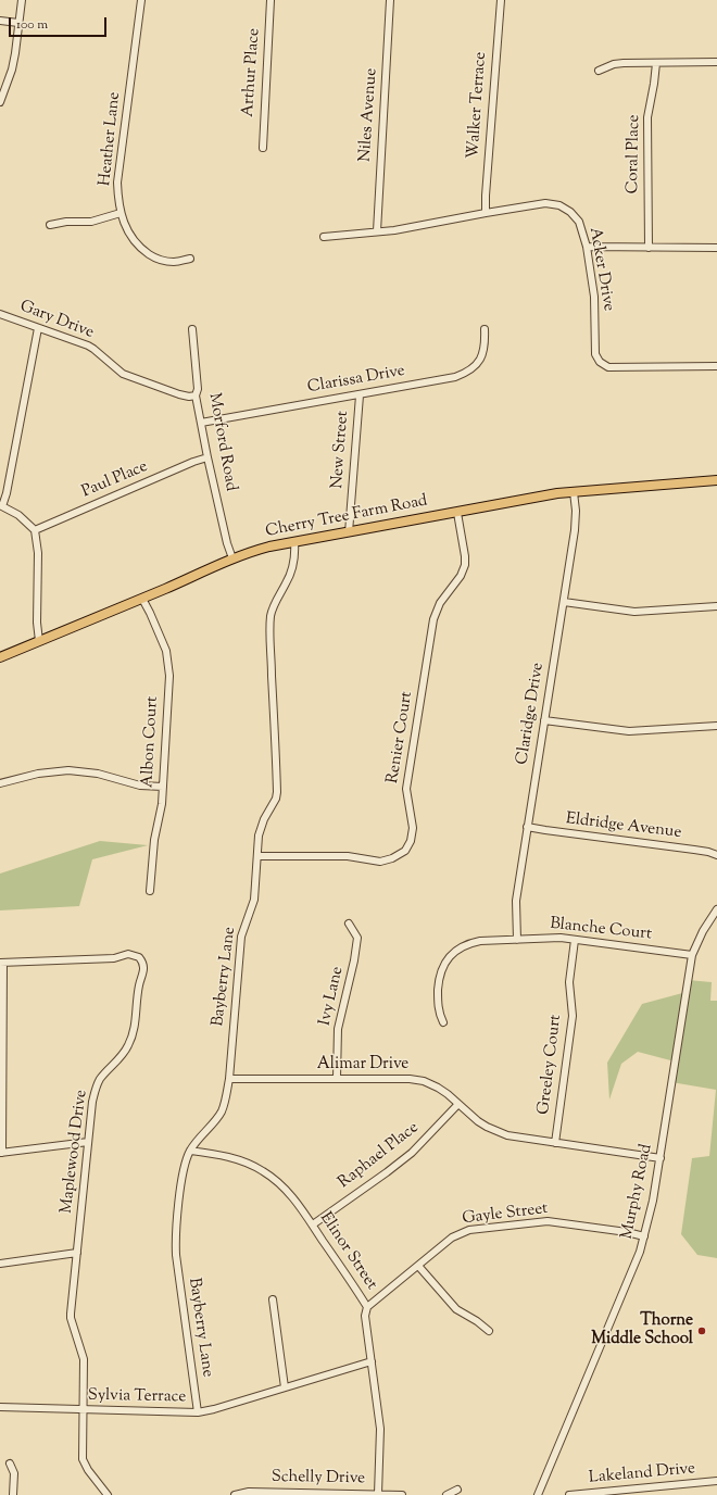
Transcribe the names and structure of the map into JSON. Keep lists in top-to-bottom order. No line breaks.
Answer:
{"streets":{"main road":["Cherry Tree Farm Road"],"street":["Arthur Place","Walker Terrace","Niles Avenue","Heather Lane","Coral Place","Acker Drive","Gary Drive","Clarissa Drive","Morford Road","New Street","Paul Place","Claridge Drive","Renier Court","Albon Court","Eldridge Avenue","Blanche Court","Bayberry Lane","Ivy Lane","Alimar Drive","Greeley Court","Maplewood Drive","Raphael Place","Murphy Road","Gayle Street","Elinor Street","Sylvia Terrace","Lakeland Drive","Schelly Drive"]},"crossings":[["Walker Terrace","Acker Drive"],["Niles Avenue","Acker Drive"],["Gary Drive","Morford Road"],["Clarissa Drive","Morford Road"],["Clarissa Drive","New Street"],["Morford Road","Paul Place"],["Morford Road","Cherry Tree Farm Road"],["New Street","Cherry Tree Farm Road"],["Cherry Tree Farm Road","Claridge Drive"],["Cherry Tree Farm Road","Renier Court"],["Cherry Tree Farm Road","Albon Court"],["Cherry Tree Farm Road","Bayberry Lane"],["Claridge Drive","Eldridge Avenue"],["Claridge Drive","Blanche Court"],["Renier Court","Bayberry Lane"],["Blanche Court","Greeley Court"],["Blanche Court","Murphy Road"],["Bayberry Lane","Alimar Drive"],["Bayberry Lane","Elinor Street"],["Bayberry Lane","Sylvia Terrace"],["Ivy Lane","Alimar Drive"],["Alimar Drive","Greeley Court"],["Alimar Drive","Raphael Place"],["Alimar Drive","Murphy Road"],["Maplewood Drive","Sylvia Terrace"],["Raphael Place","Elinor Street"],["Murphy Road","Gayle Street"],["Gayle Street","Elinor Street"],["Elinor Street","Sylvia Terrace"],["Elinor Street","Schelly Drive"]],"places":["Thorne Middle School"],"scale_bar":"100 m"}
